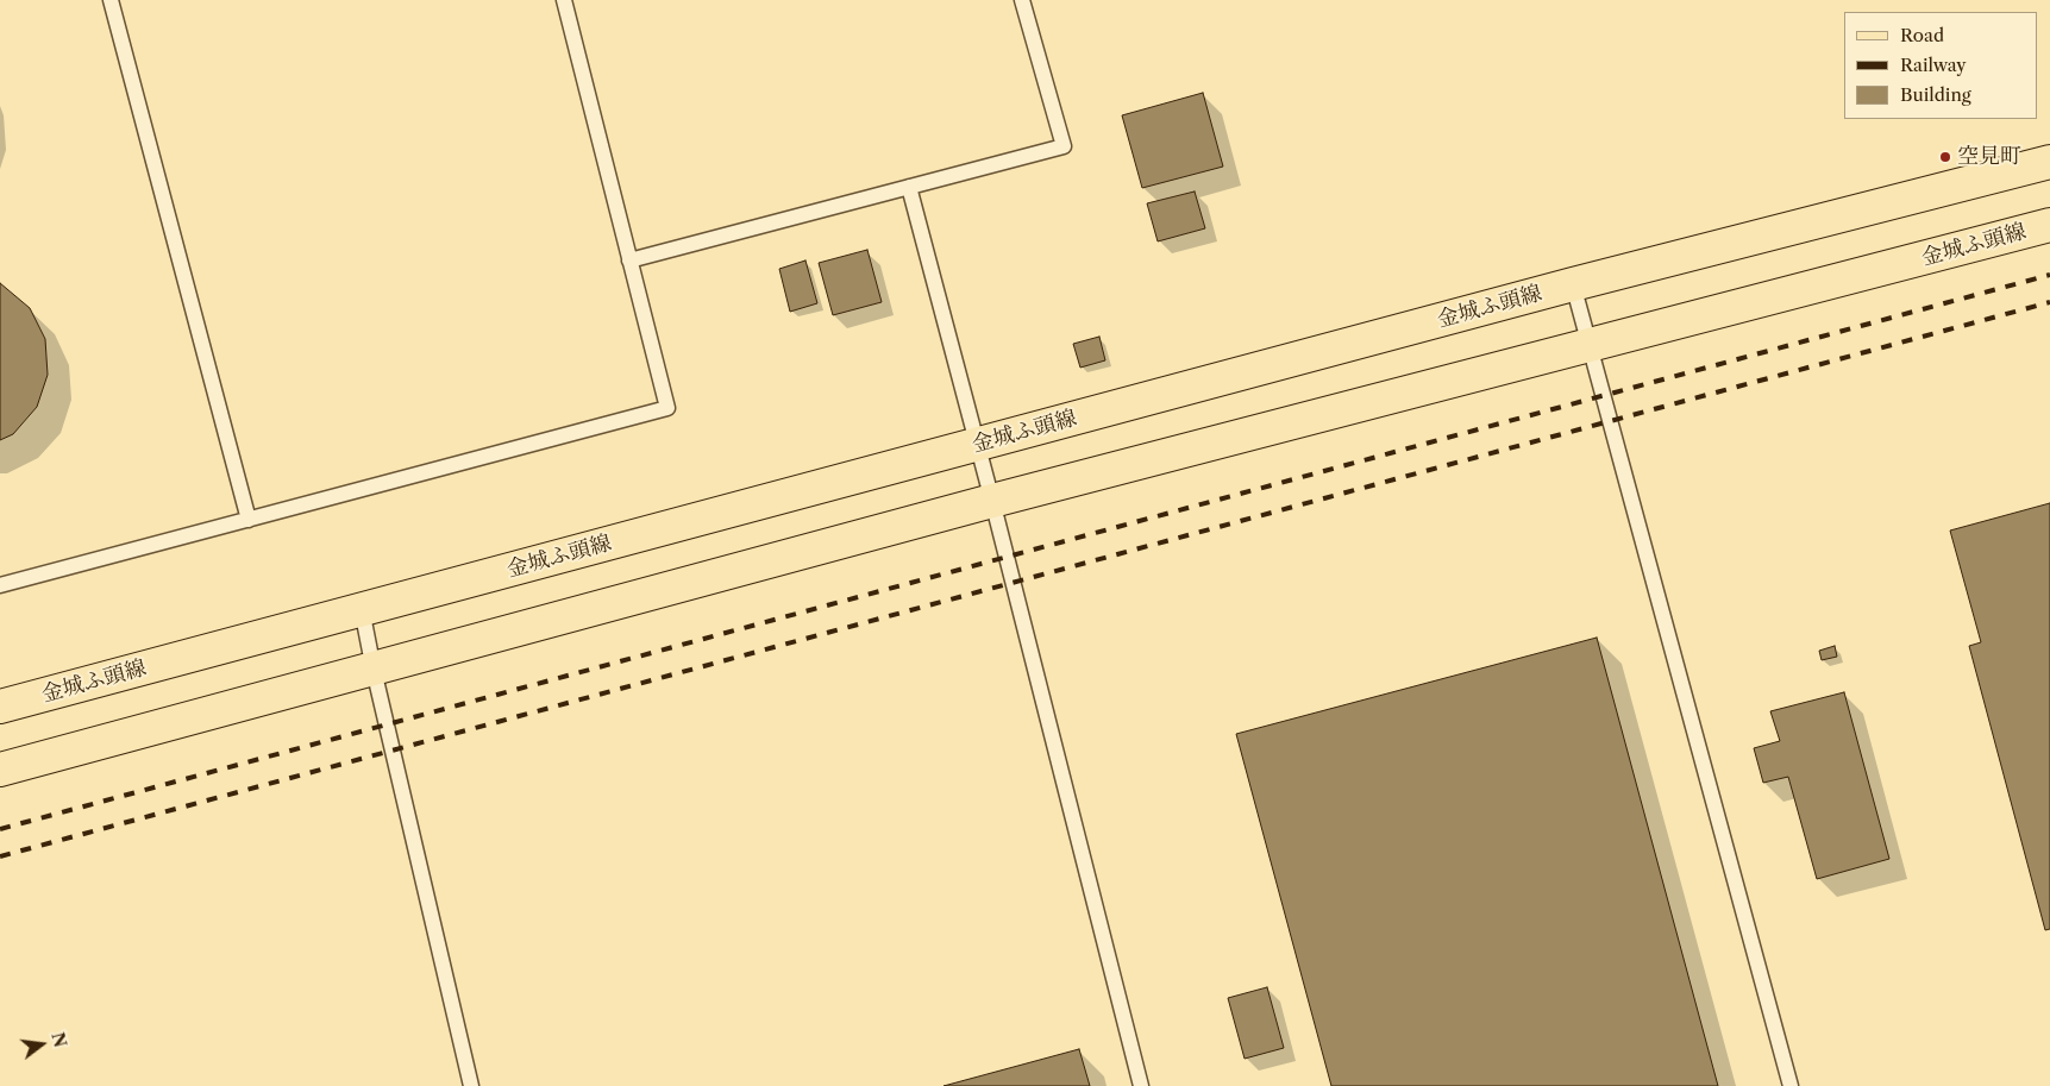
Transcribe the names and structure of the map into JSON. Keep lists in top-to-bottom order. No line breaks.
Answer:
{"streets":{"main road":["金城ふ頭線"]},"places":["空見町"],"legend":["Road","Railway","Building"],"north":"right"}
